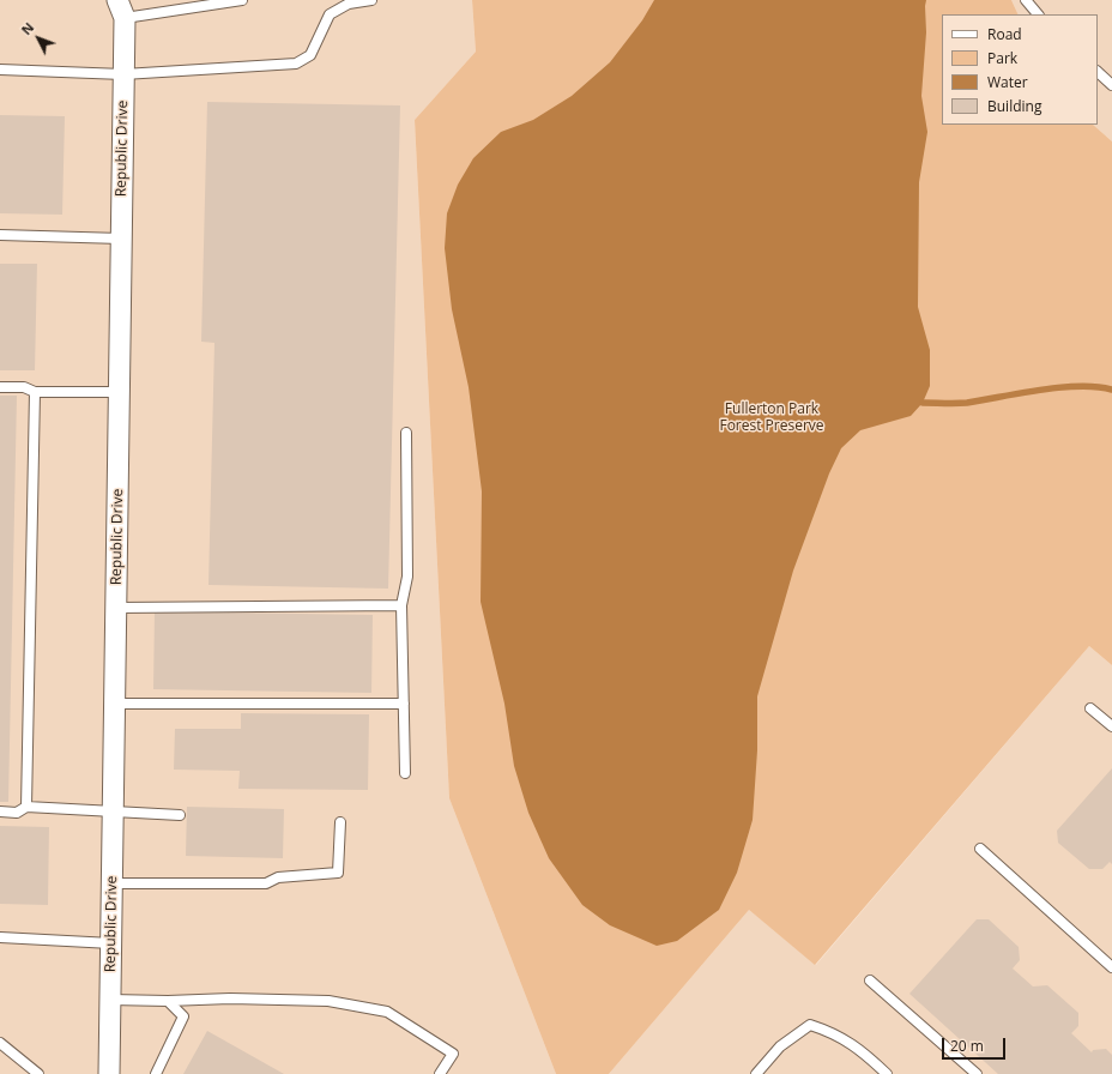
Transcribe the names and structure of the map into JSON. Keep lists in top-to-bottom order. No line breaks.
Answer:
{"streets":{"street":["Republic Drive"]},"parks":["Fullerton Park Forest Preserve"],"legend":["Road","Park","Water","Building"],"scale_bar":"20 m","north":"top left"}
